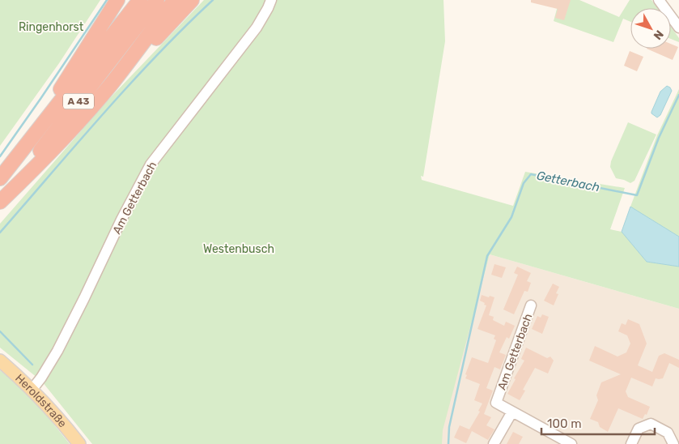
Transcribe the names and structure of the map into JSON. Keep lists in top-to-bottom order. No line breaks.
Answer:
{"streets":{"highway":["A 43"],"main road":["Heroldstraße"],"street":["Am Getterbach"]},"crossings":[["Am Getterbach","Heroldstraße"]],"water":["Getterbach"],"parks":["Ringenhorst","Westenbusch"],"scale_bar":"100 m","north":"bottom right"}
